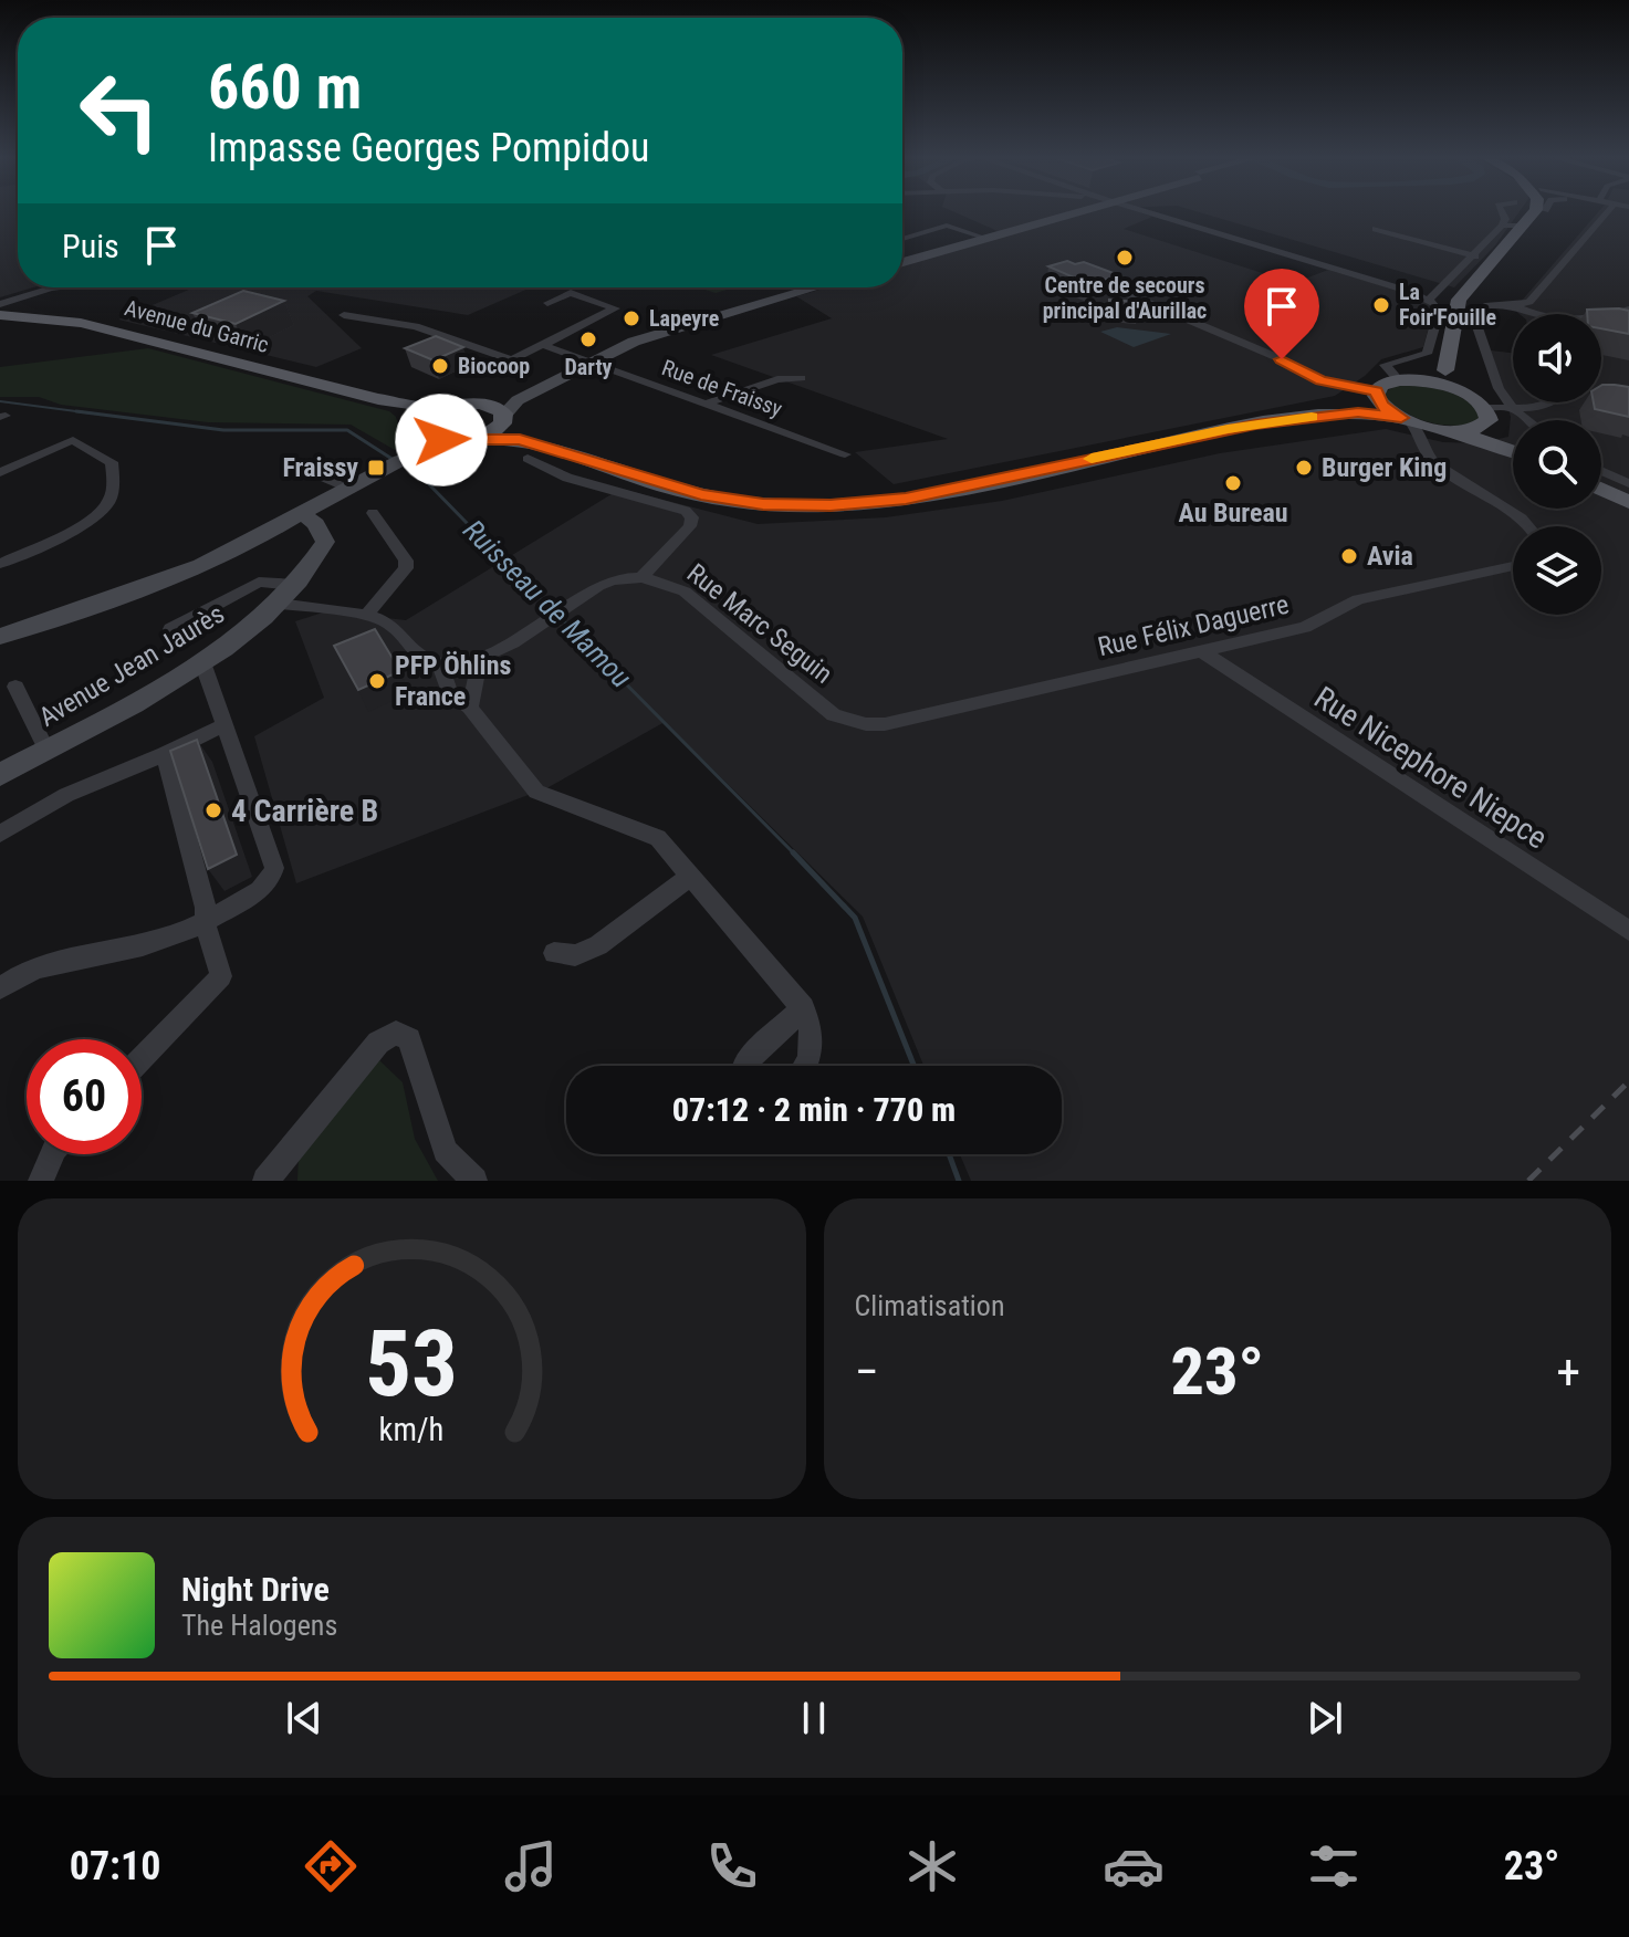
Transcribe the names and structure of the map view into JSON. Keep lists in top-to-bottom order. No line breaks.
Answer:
{"streets":{"main road":["Avenue du Garric"],"street":["Rue de Fraissy","Rue Marc Seguin","Rue Félix Daguerre","Avenue Jean Jaurès","Rue Nicephore Niepce"]},"crossings":[["Rue Marc Seguin","Rue Félix Daguerre"],["Rue Félix Daguerre","Rue Nicephore Niepce"]],"water":["Ruisseau de Mamou"],"places":{"other":["Centre de secours principal d'Aurillac","La Foir'Fouille","Lapeyre","Darty","Biocoop","Burger King","Au Bureau","Avia","PFP Öhlins France","4 Carrière B"],"transit":["Fraissy"]},"page":{"turn":["660 m","Impasse Georges Pompidou"],"then":"Puis","limit":"60","trip":"07:12 · 2 min · 770 m","tile":"Climatisation","heat":["−","23°","+"],"song":["Night Drive","The Halogens"],"tabs":["07:10","23°"],"gauge":["53","km/h"]}}
